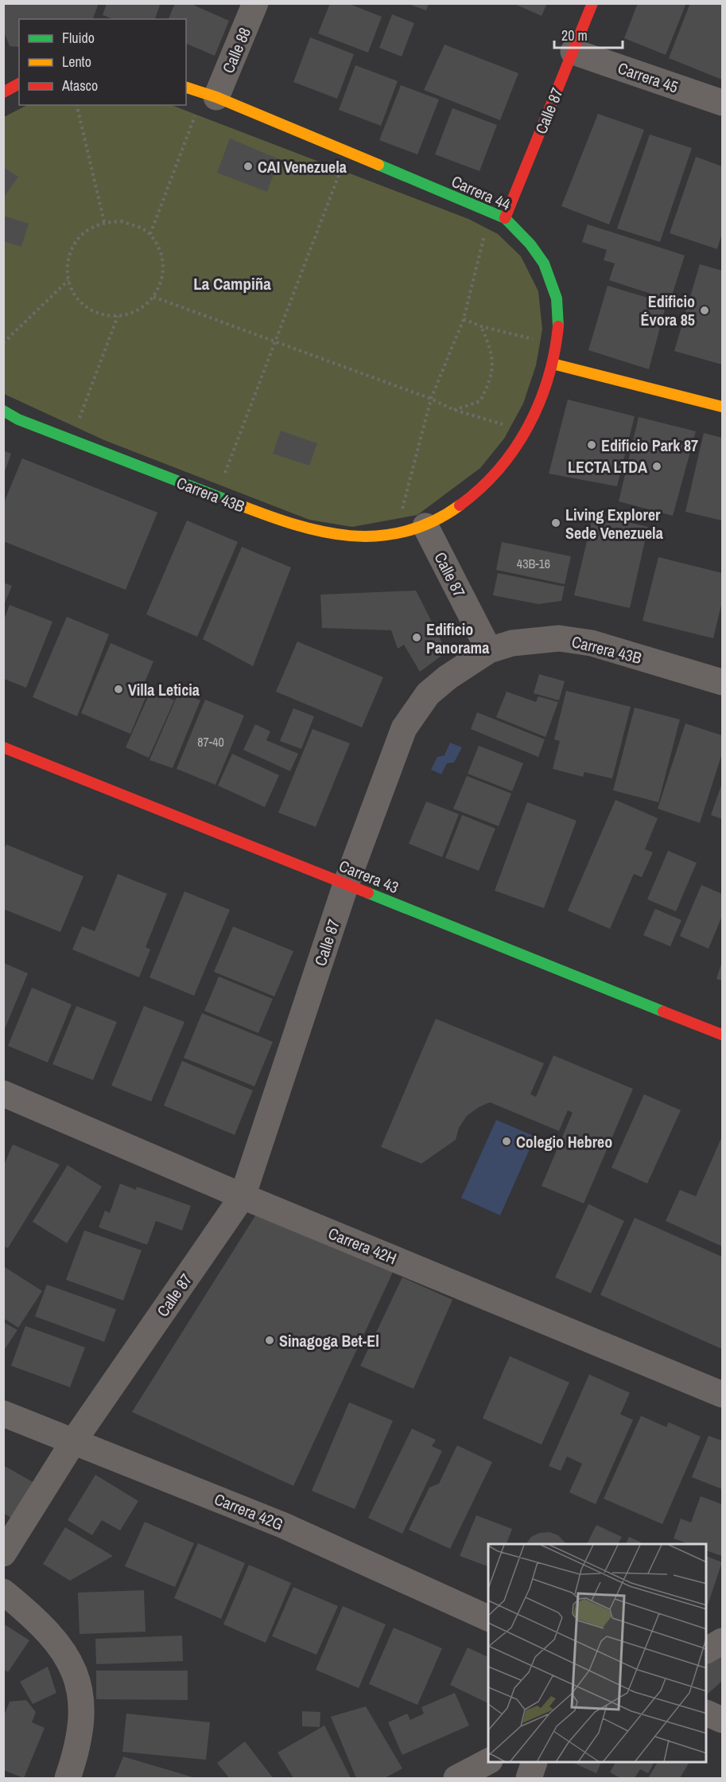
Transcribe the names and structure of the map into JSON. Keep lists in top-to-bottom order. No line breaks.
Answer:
{"streets":{"street":["Calle 88","Carrera 45","Calle 87","Carrera 44","Carrera 43B","Carrera 43","Carrera 42H","Carrera 42G"]},"crossings":[["Calle 88","Carrera 44"],["Carrera 45","Calle 87"],["Calle 87","Carrera 44"],["Calle 87","Carrera 43B"],["Calle 87","Carrera 43"],["Calle 87","Carrera 42H"],["Calle 87","Carrera 42G"]],"districts":["La Campiña"],"places":["CAI Venezuela","Edificio Évora 85","Edificio Park 87","LECTA LTDA","Living Explorer Sede Venezuela","Edificio Panorama","Villa Leticia","Colegio Hebreo","Sinagoga Bet-El"],"house_numbers":["43B-16","87-40"],"legend":["Fluido","Lento","Atasco"],"scale_bar":"20 m"}
